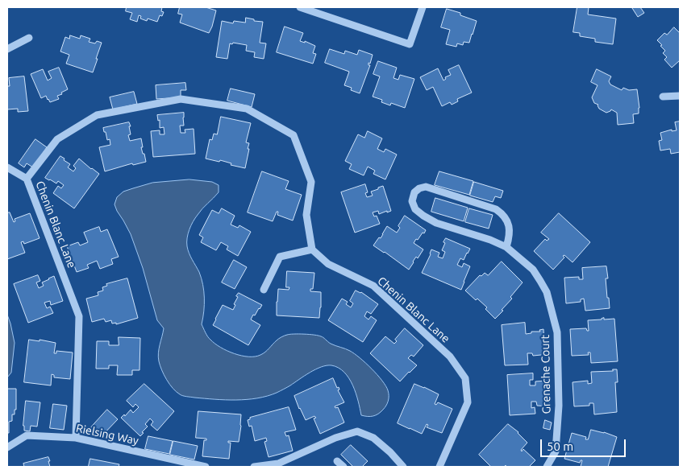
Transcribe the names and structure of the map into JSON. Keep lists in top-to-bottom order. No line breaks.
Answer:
{"streets":{"street":["Chenin Blanc Lane","Grenache Court","Rielsing Way"]},"crossings":[["Chenin Blanc Lane","Rielsing Way"]],"scale_bar":"50 m"}
